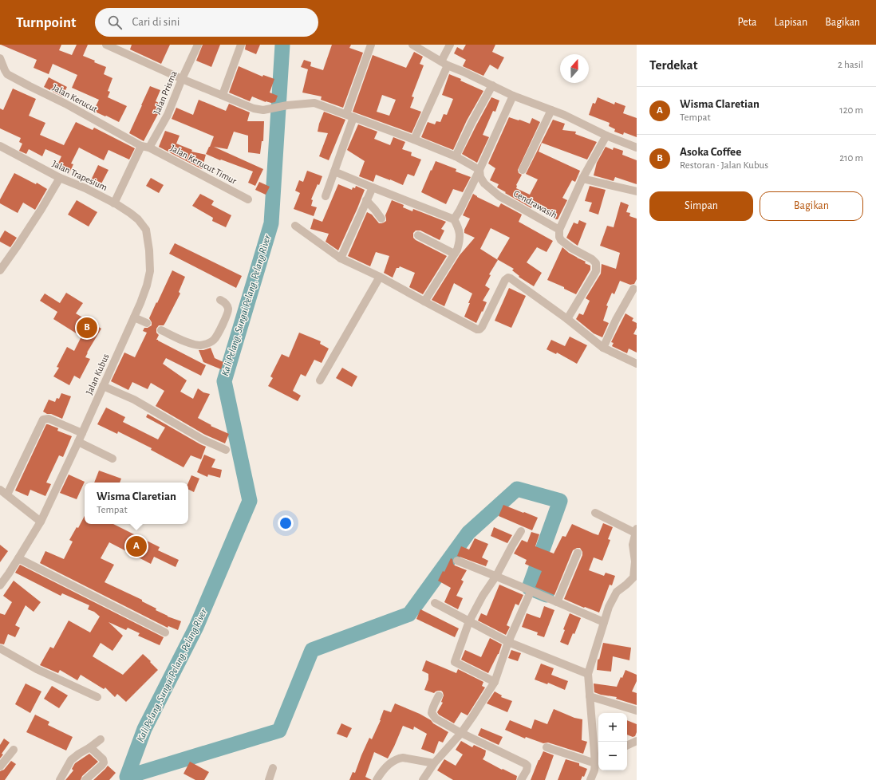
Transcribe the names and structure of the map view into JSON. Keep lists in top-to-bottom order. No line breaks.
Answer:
{"streets":{"street":["Jalan Prisma","Jalan Kerucut","Jalan Kerucut Timur","Jalan Trapesium","Cendrawasih","Jalan Kubus"]},"crossings":[["Jalan Prisma","Jalan Kerucut"],["Jalan Prisma","Jalan Kerucut Timur"],["Jalan Prisma","Jalan Trapesium"],["Jalan Kerucut","Jalan Kerucut Timur"],["Jalan Trapesium","Jalan Kubus"]],"water":["Kali Pelang, Sungai Pelang, Pelang River"],"north":"top","page":{"header":"Turnpoint","search":"Cari di sini","nav":["Peta","Lapisan","Bagikan"],"heading":["Terdekat","2 hasil"],"list":[{"mark":"A","name":"Wisma Claretian","note":"Tempat","value":"120 m"},{"mark":"B","name":"Asoka Coffee","note":"Restoran · Jalan Kubus","value":"210 m"}],"buttons":["Simpan","Bagikan"],"pins":["B","A"],"popup":["Wisma Claretian","Tempat"],"map_buttons":["+","−"]}}
